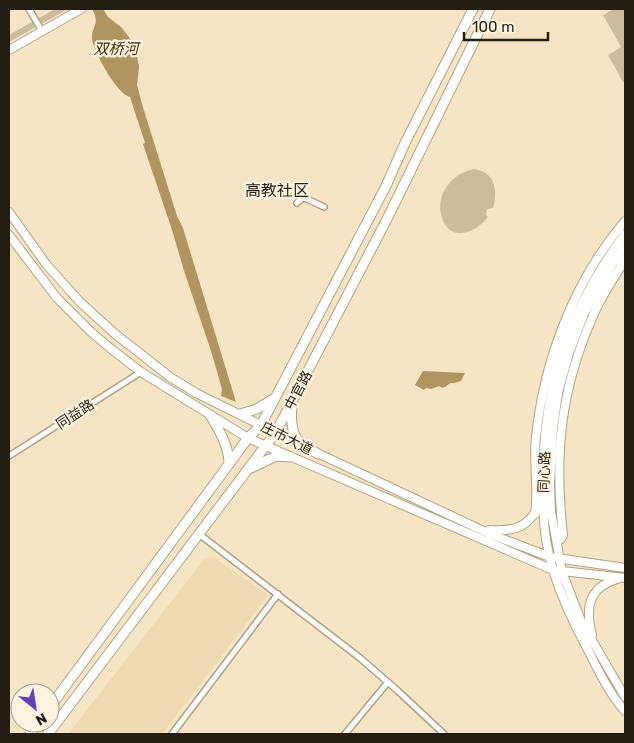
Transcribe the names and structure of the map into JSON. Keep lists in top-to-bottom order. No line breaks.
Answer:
{"streets":{"main road":["中官路"],"street":["同益路","庄市大道","同心路"]},"crossings":[["中官路","庄市大道"],["同益路","庄市大道"],["庄市大道","同心路"]],"districts":["高教社区"],"water":["双桥河"],"scale_bar":"100 m","north":"bottom right"}
